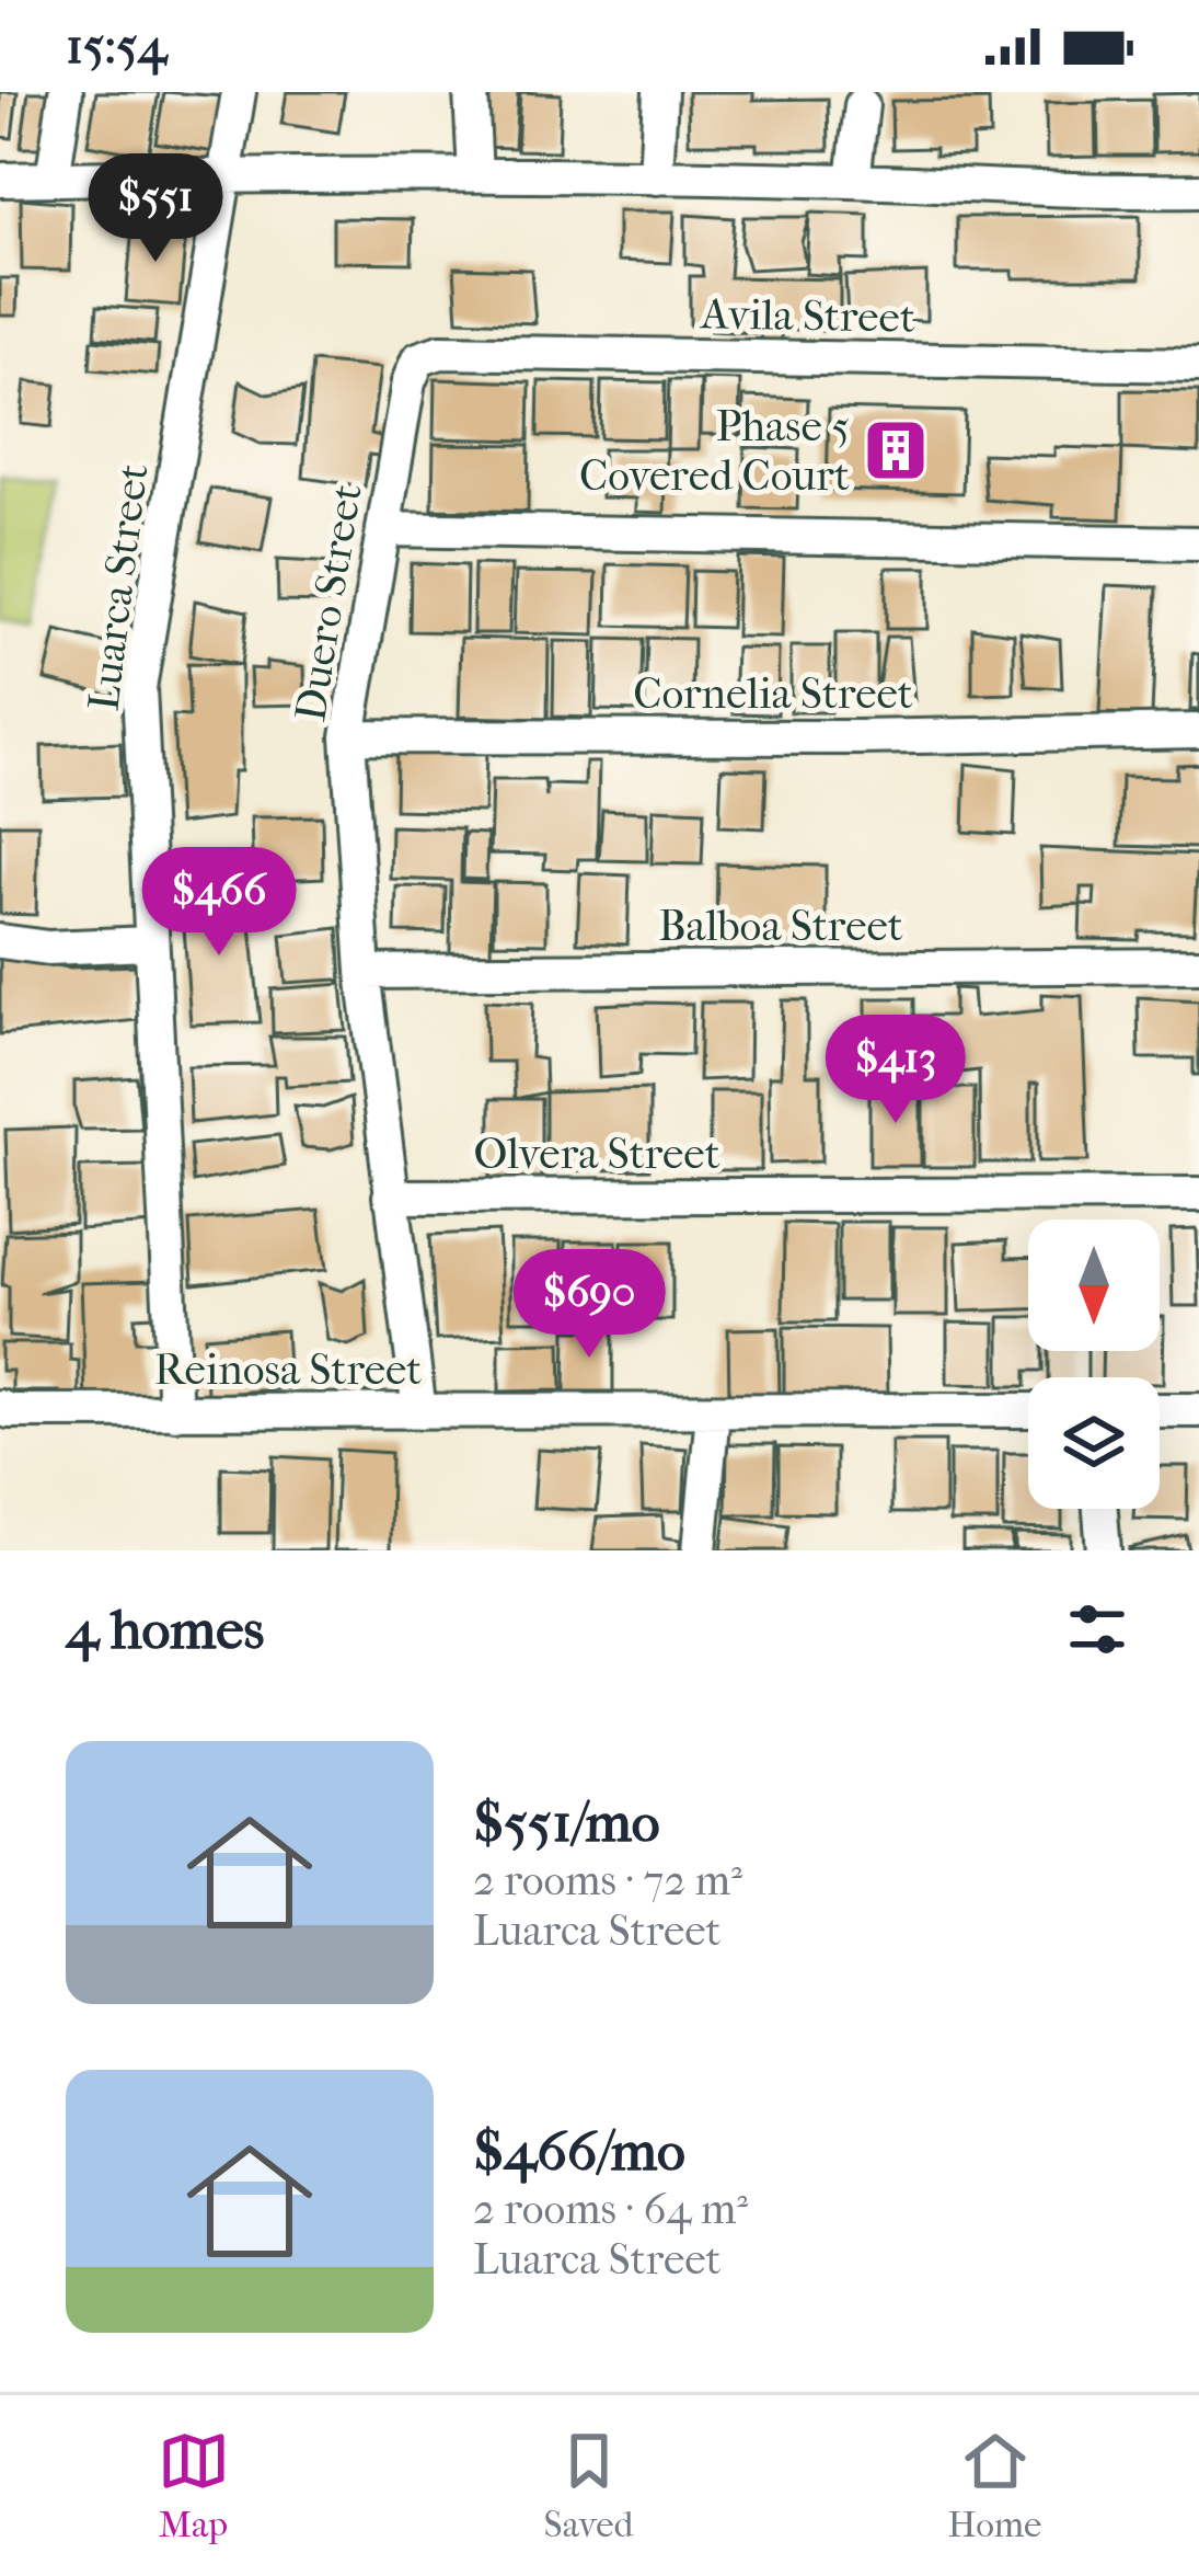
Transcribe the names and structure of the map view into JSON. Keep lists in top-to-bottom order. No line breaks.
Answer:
{"streets":{"street":["Avila Street","Luarca Street","Duero Street","Cornelia Street","Balboa Street","Olvera Street","Reinosa Street"]},"crossings":[["Avila Street","Duero Street"],["Luarca Street","Reinosa Street"],["Duero Street","Cornelia Street"],["Duero Street","Balboa Street"],["Duero Street","Olvera Street"],["Duero Street","Reinosa Street"]],"places":{"building":["Phase 5 Covered Court"]},"north":"bottom","page":{"status":"15:54","price":["$551","$466","$413","$690"],"heading":"4 homes","list":[{"name":"$551/mo","note":"2 rooms · 72 m² · Luarca Street"},{"name":"$466/mo","note":"2 rooms · 64 m² · Luarca Street"}],"tabs":["Map","Saved","Home"]}}
